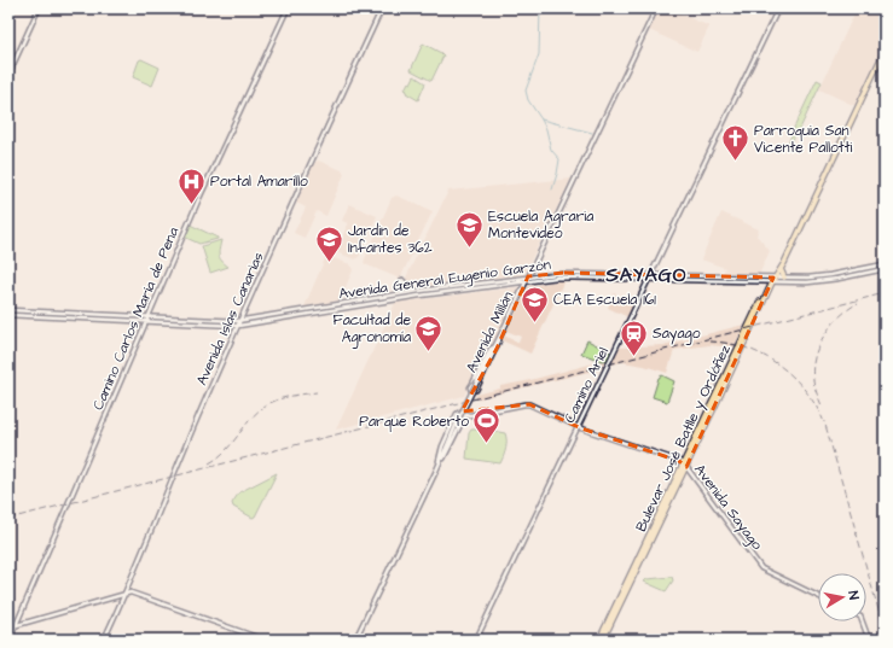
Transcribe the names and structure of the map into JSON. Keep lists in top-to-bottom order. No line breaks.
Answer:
{"streets":{"main road":["Bulevar José Batlle y Ordóñez"],"street":["Avenida General Eugenio Garzón","Camino Carlos María de Pena","Avenida Islas Canarias","Avenida Millán","Camino Ariel","Avenida Sayago"]},"crossings":[["Avenida General Eugenio Garzón","Camino Carlos María de Pena"],["Avenida General Eugenio Garzón","Avenida Islas Canarias"],["Avenida General Eugenio Garzón","Avenida Millán"],["Avenida General Eugenio Garzón","Camino Ariel"],["Avenida General Eugenio Garzón","Bulevar José Batlle y Ordóñez"],["Camino Ariel","Avenida Sayago"],["Bulevar José Batlle y Ordóñez","Avenida Sayago"]],"districts":["SAYAGO"],"places":{"church":["Parroquia San Vicente Pallotti"],"hospital":["Portal Amarillo"],"school or university":["Escuela Agraria Montevideo","Jardin de Infantes 362","CEA Escuela 161","Facultad de Agronomía"],"station":["Sayago"],"sports":["Parque Roberto"]},"north":"right"}
